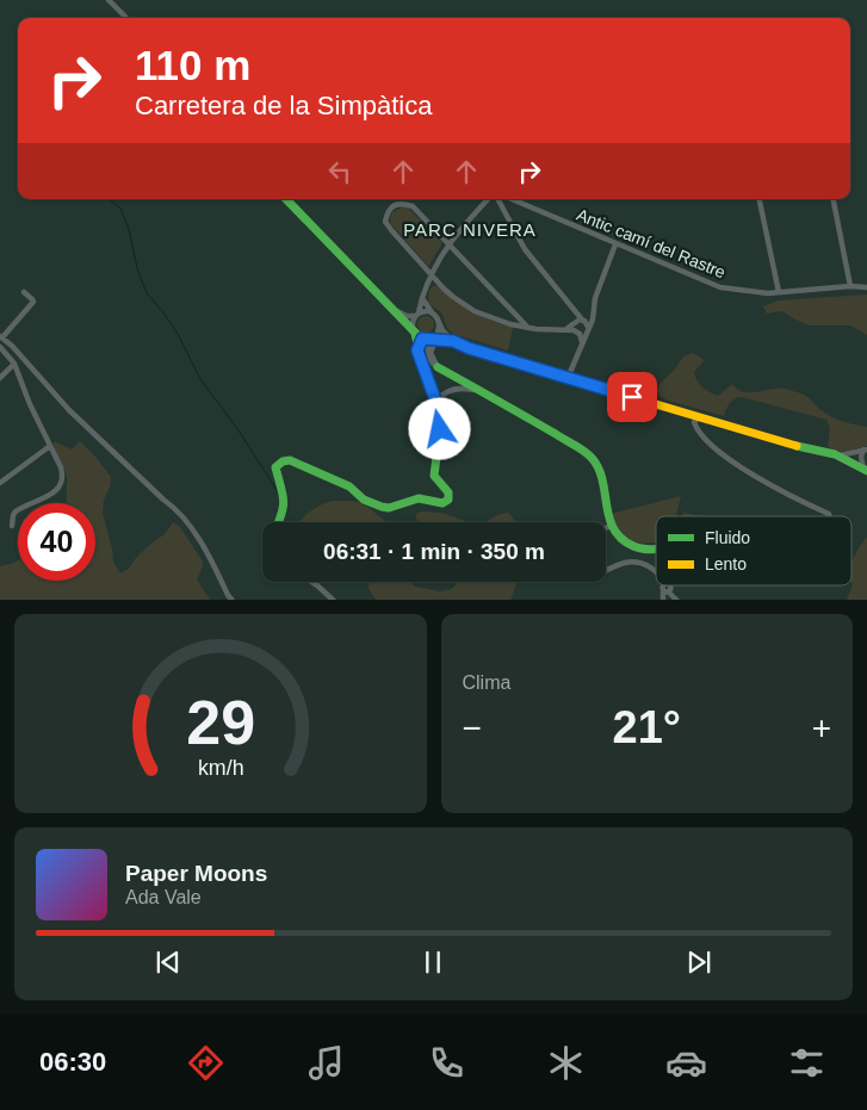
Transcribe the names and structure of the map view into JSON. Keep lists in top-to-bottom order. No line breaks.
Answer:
{"streets":{"street":["Antic camí del Rastre"]},"districts":["PARC NIVERA"],"legend":["Fluido","Lento"],"page":{"turn":["110 m","Carretera de la Simpàtica"],"limit":"40","trip":"06:31 · 1 min · 350 m","tile":"Clima","heat":["−","21°","+"],"song":["Paper Moons","Ada Vale"],"tabs":"06:30","gauge":["29","km/h"]}}
